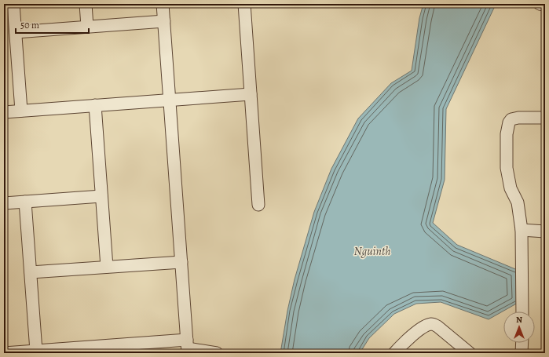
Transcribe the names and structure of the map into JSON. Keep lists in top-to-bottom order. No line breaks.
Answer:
{"water":["Nguinth"],"scale_bar":"50 m","north":"top"}
